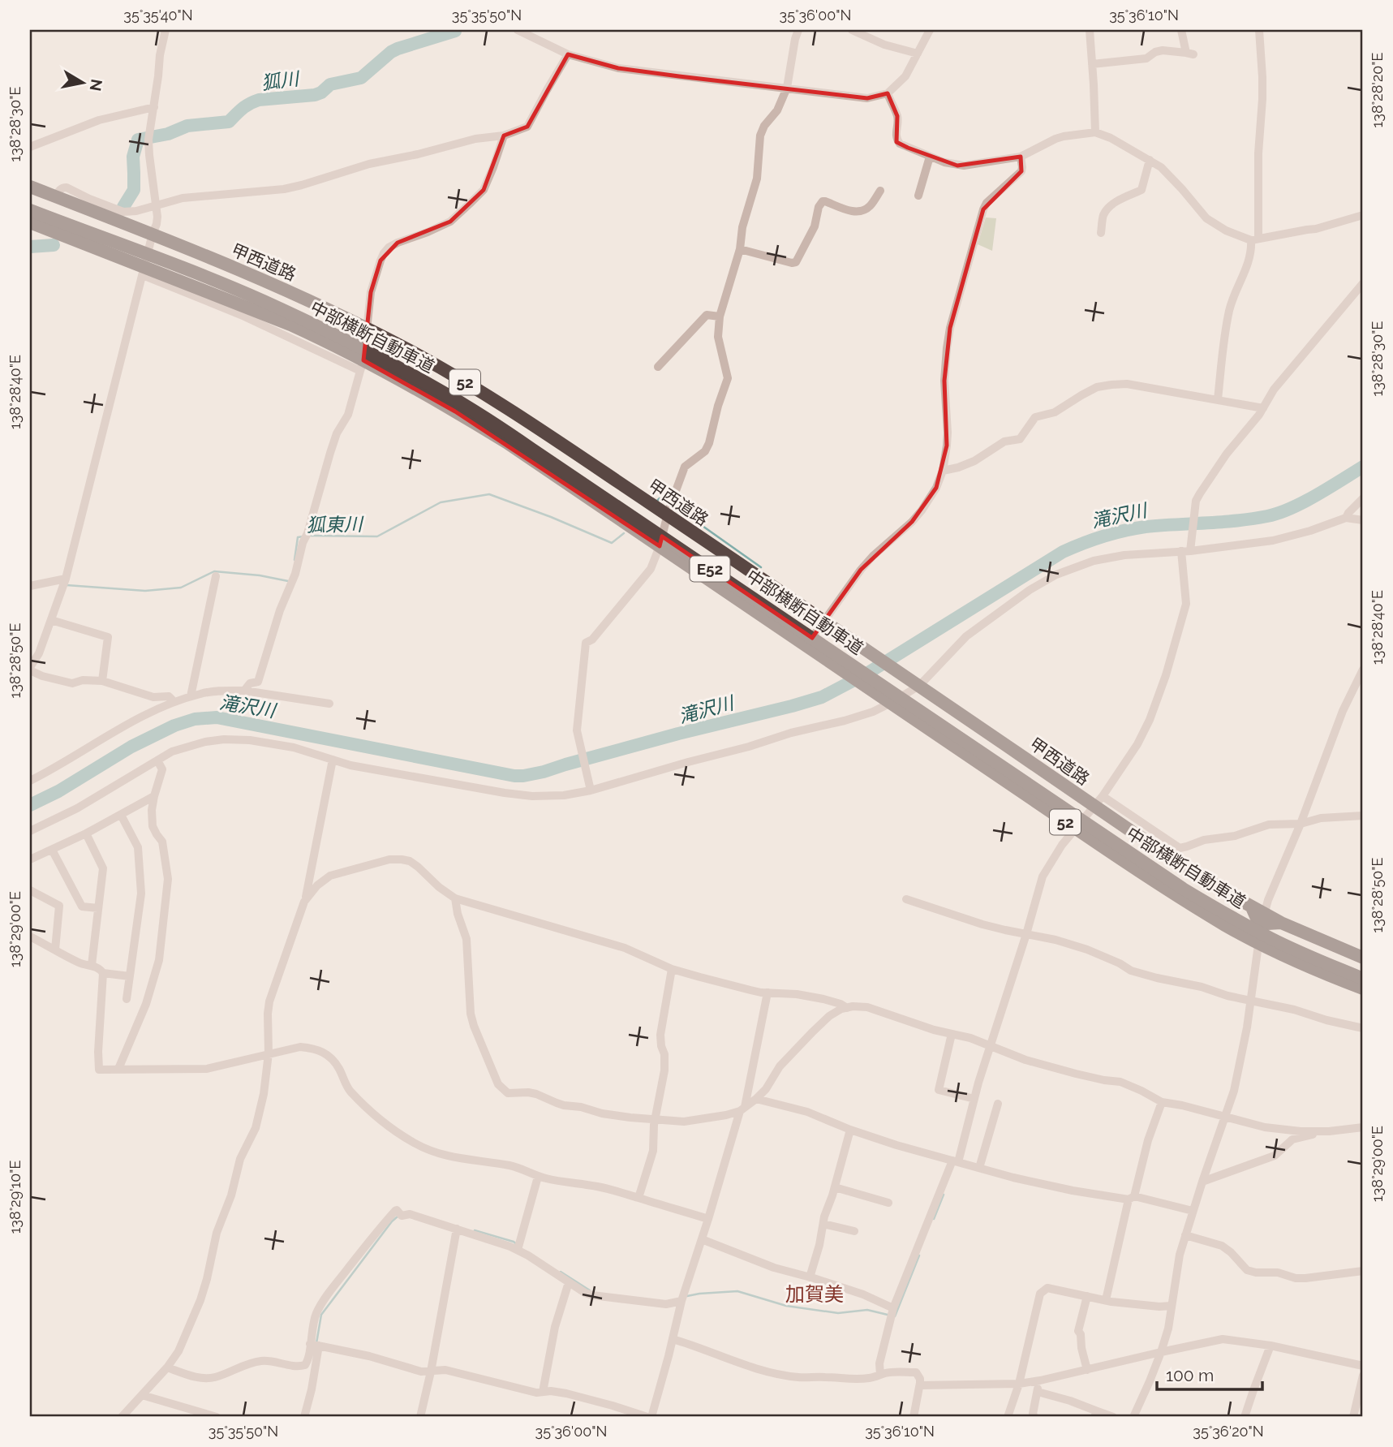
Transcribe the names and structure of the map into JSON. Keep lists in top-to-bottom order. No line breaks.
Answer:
{"streets":{"highway":["甲西道路","中部横断自動車道","52","E52"]},"districts":["加賀美"],"water":["狐川","滝沢川","狐東川"],"scale_bar":"100 m","north":"right","coordinates":["35°35'40\"N","35°35'50\"N","35°36'00\"N","35°36'10\"N","138°28'20\"E","138°28'30\"E","138°28'40\"E","138°28'50\"E","138°29'00\"E","138°29'10\"E","35°36'20\"N"]}
